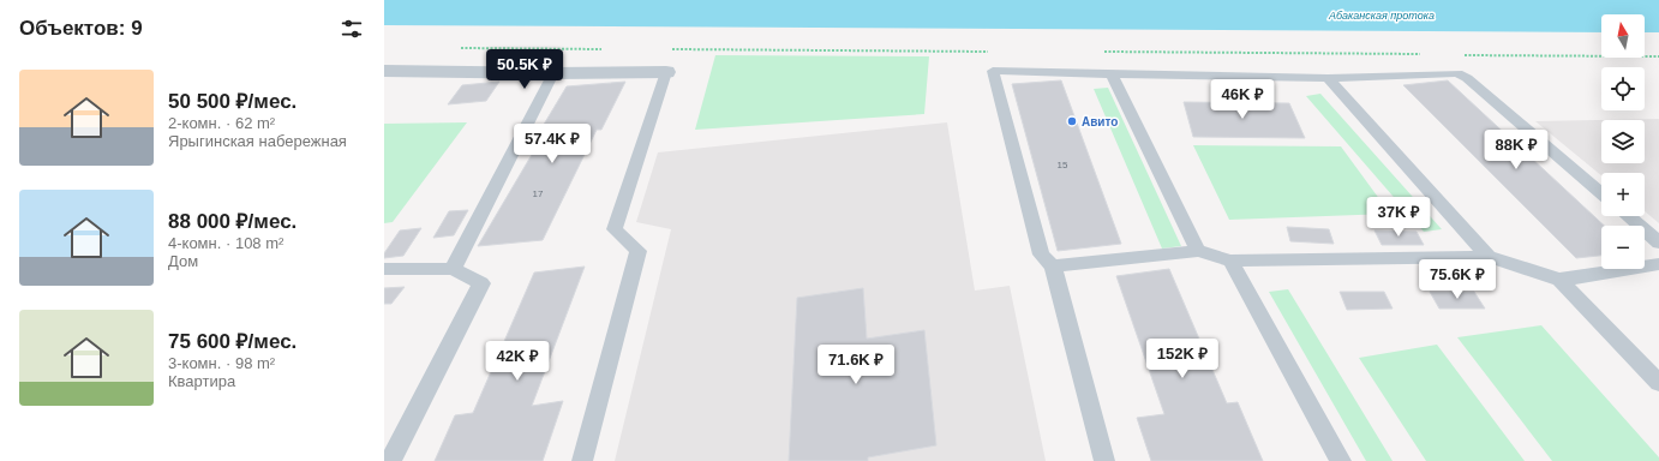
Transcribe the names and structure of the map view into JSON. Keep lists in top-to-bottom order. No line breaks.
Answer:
{"water":["Абаканская протока"],"places":["Авито"],"house_numbers":["15","17"],"north":"top","page":{"heading":"Объектов: 9","map_buttons":["+","−"],"price":["50.5K ₽","46K ₽","57.4K ₽","88K ₽","37K ₽","75.6K ₽","152K ₽","42K ₽","71.6K ₽"],"list":[{"name":"50 500 ₽/мес.","note":"2-комн. · 62 m² · Ярыгинская набережная"},{"name":"88 000 ₽/мес.","note":"4-комн. · 108 m² · Дом"},{"name":"75 600 ₽/мес.","note":"3-комн. · 98 m² · Квартира"}]}}
